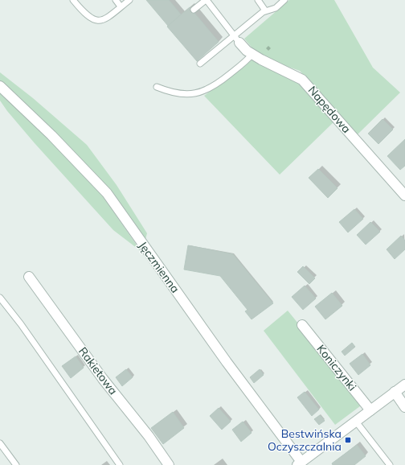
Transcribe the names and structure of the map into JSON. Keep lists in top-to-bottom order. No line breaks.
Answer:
{"streets":{"street":["Napędowa","Jęczmienna","Koniczynki","Rakietowa"]},"places":{"transit":["Bestwińska Oczyszczalnia"]}}
